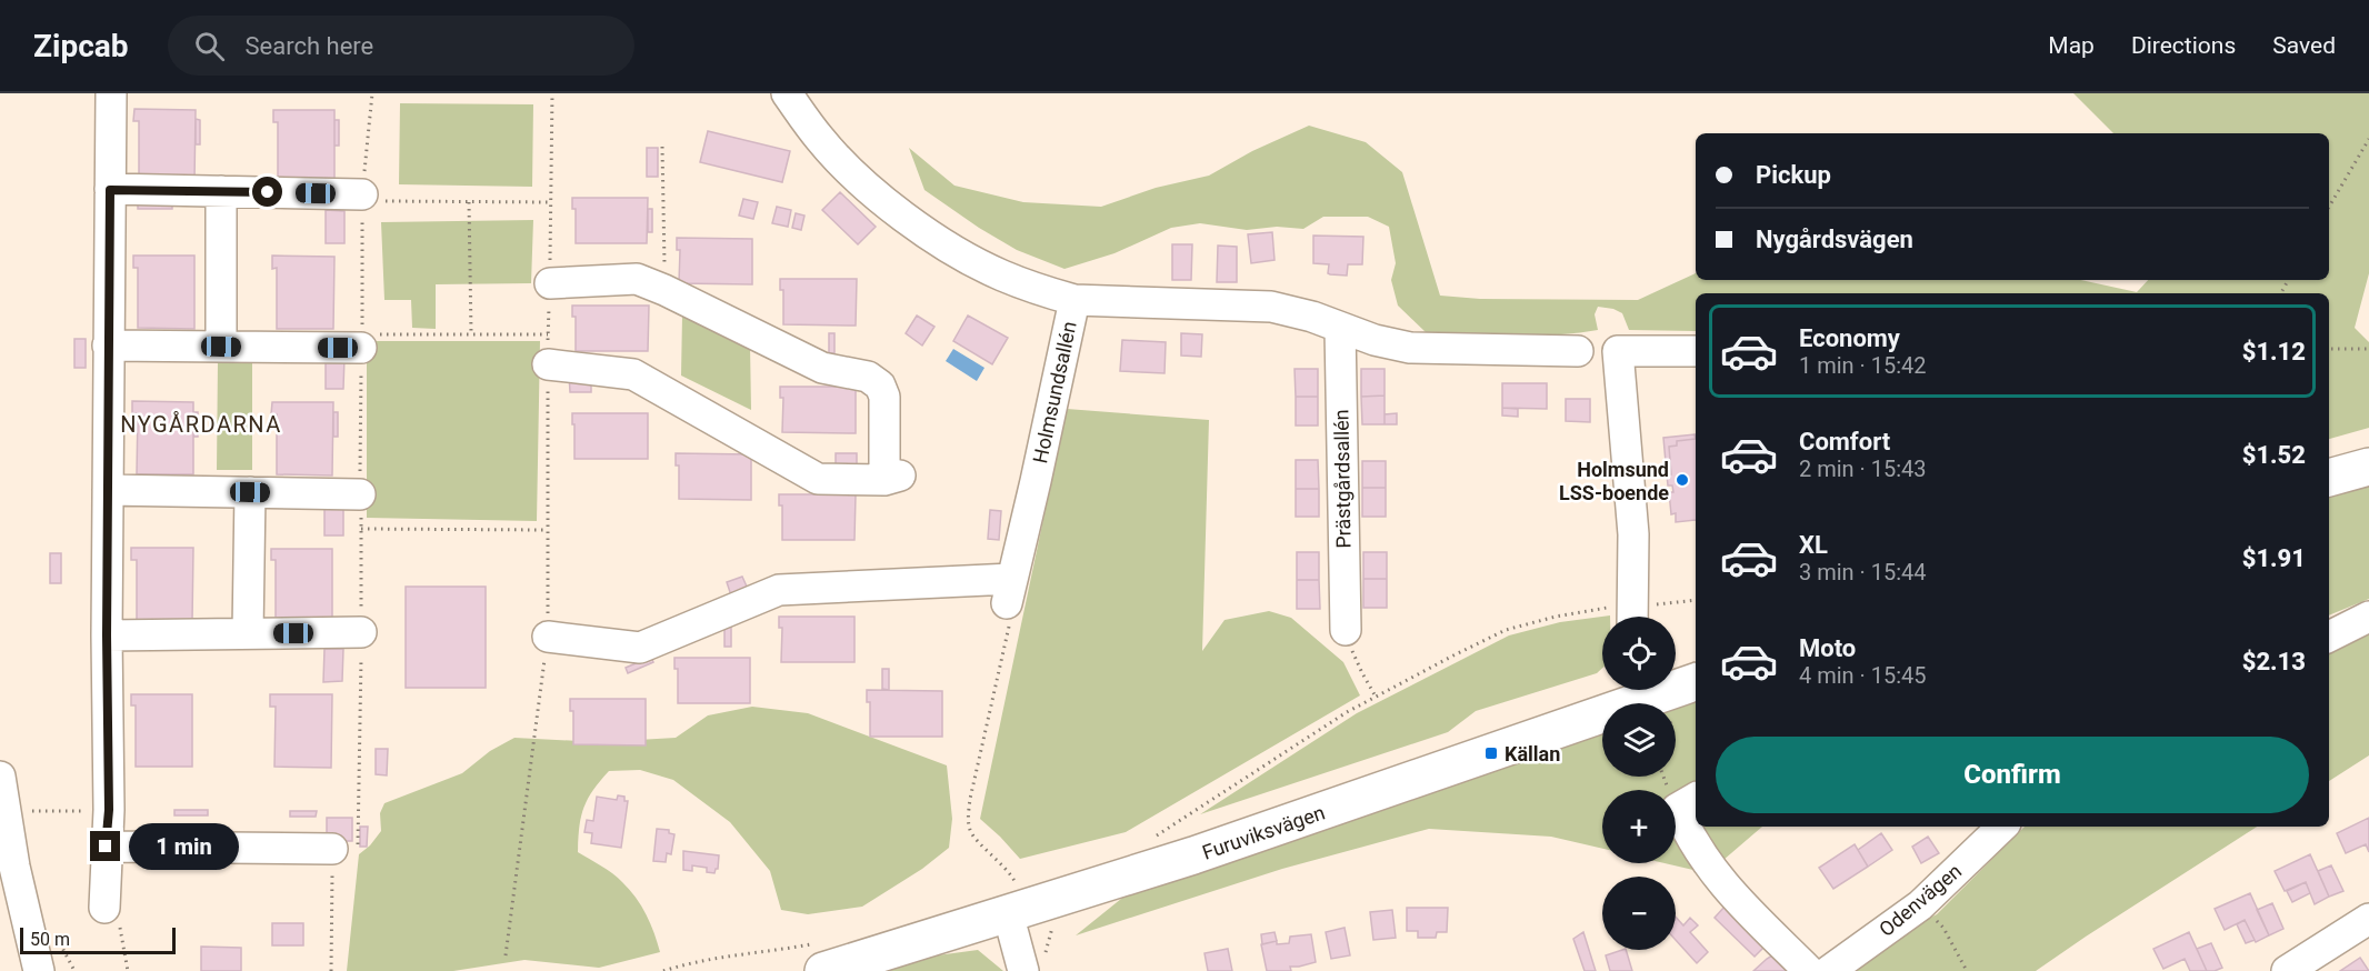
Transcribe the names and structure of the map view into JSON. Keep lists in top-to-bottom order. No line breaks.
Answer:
{"streets":{"main road":["Furuviksvägen"],"street":["Holmsundsallén","Prästgårdsallén","Odenvägen"]},"districts":["NYGÅRDARNA"],"places":{"other":["Holmsund LSS-boende"],"transit":["Källan"]},"scale_bar":"50 m","page":{"header":"Zipcab","search":"Search here","nav":["Map","Directions","Saved"],"banner":["Pickup","Nygårdsvägen"],"list":[{"name":"Economy","note":"1 min · 15:42","value":"$1.12"},{"name":"Comfort","note":"2 min · 15:43","value":"$1.52"},{"name":"XL","note":"3 min · 15:44","value":"$1.91"},{"name":"Moto","note":"4 min · 15:45","value":"$2.13"}],"map_buttons":["+","−"],"buttons":"Confirm","bubble":"1 min","scale":"50 m"}}
